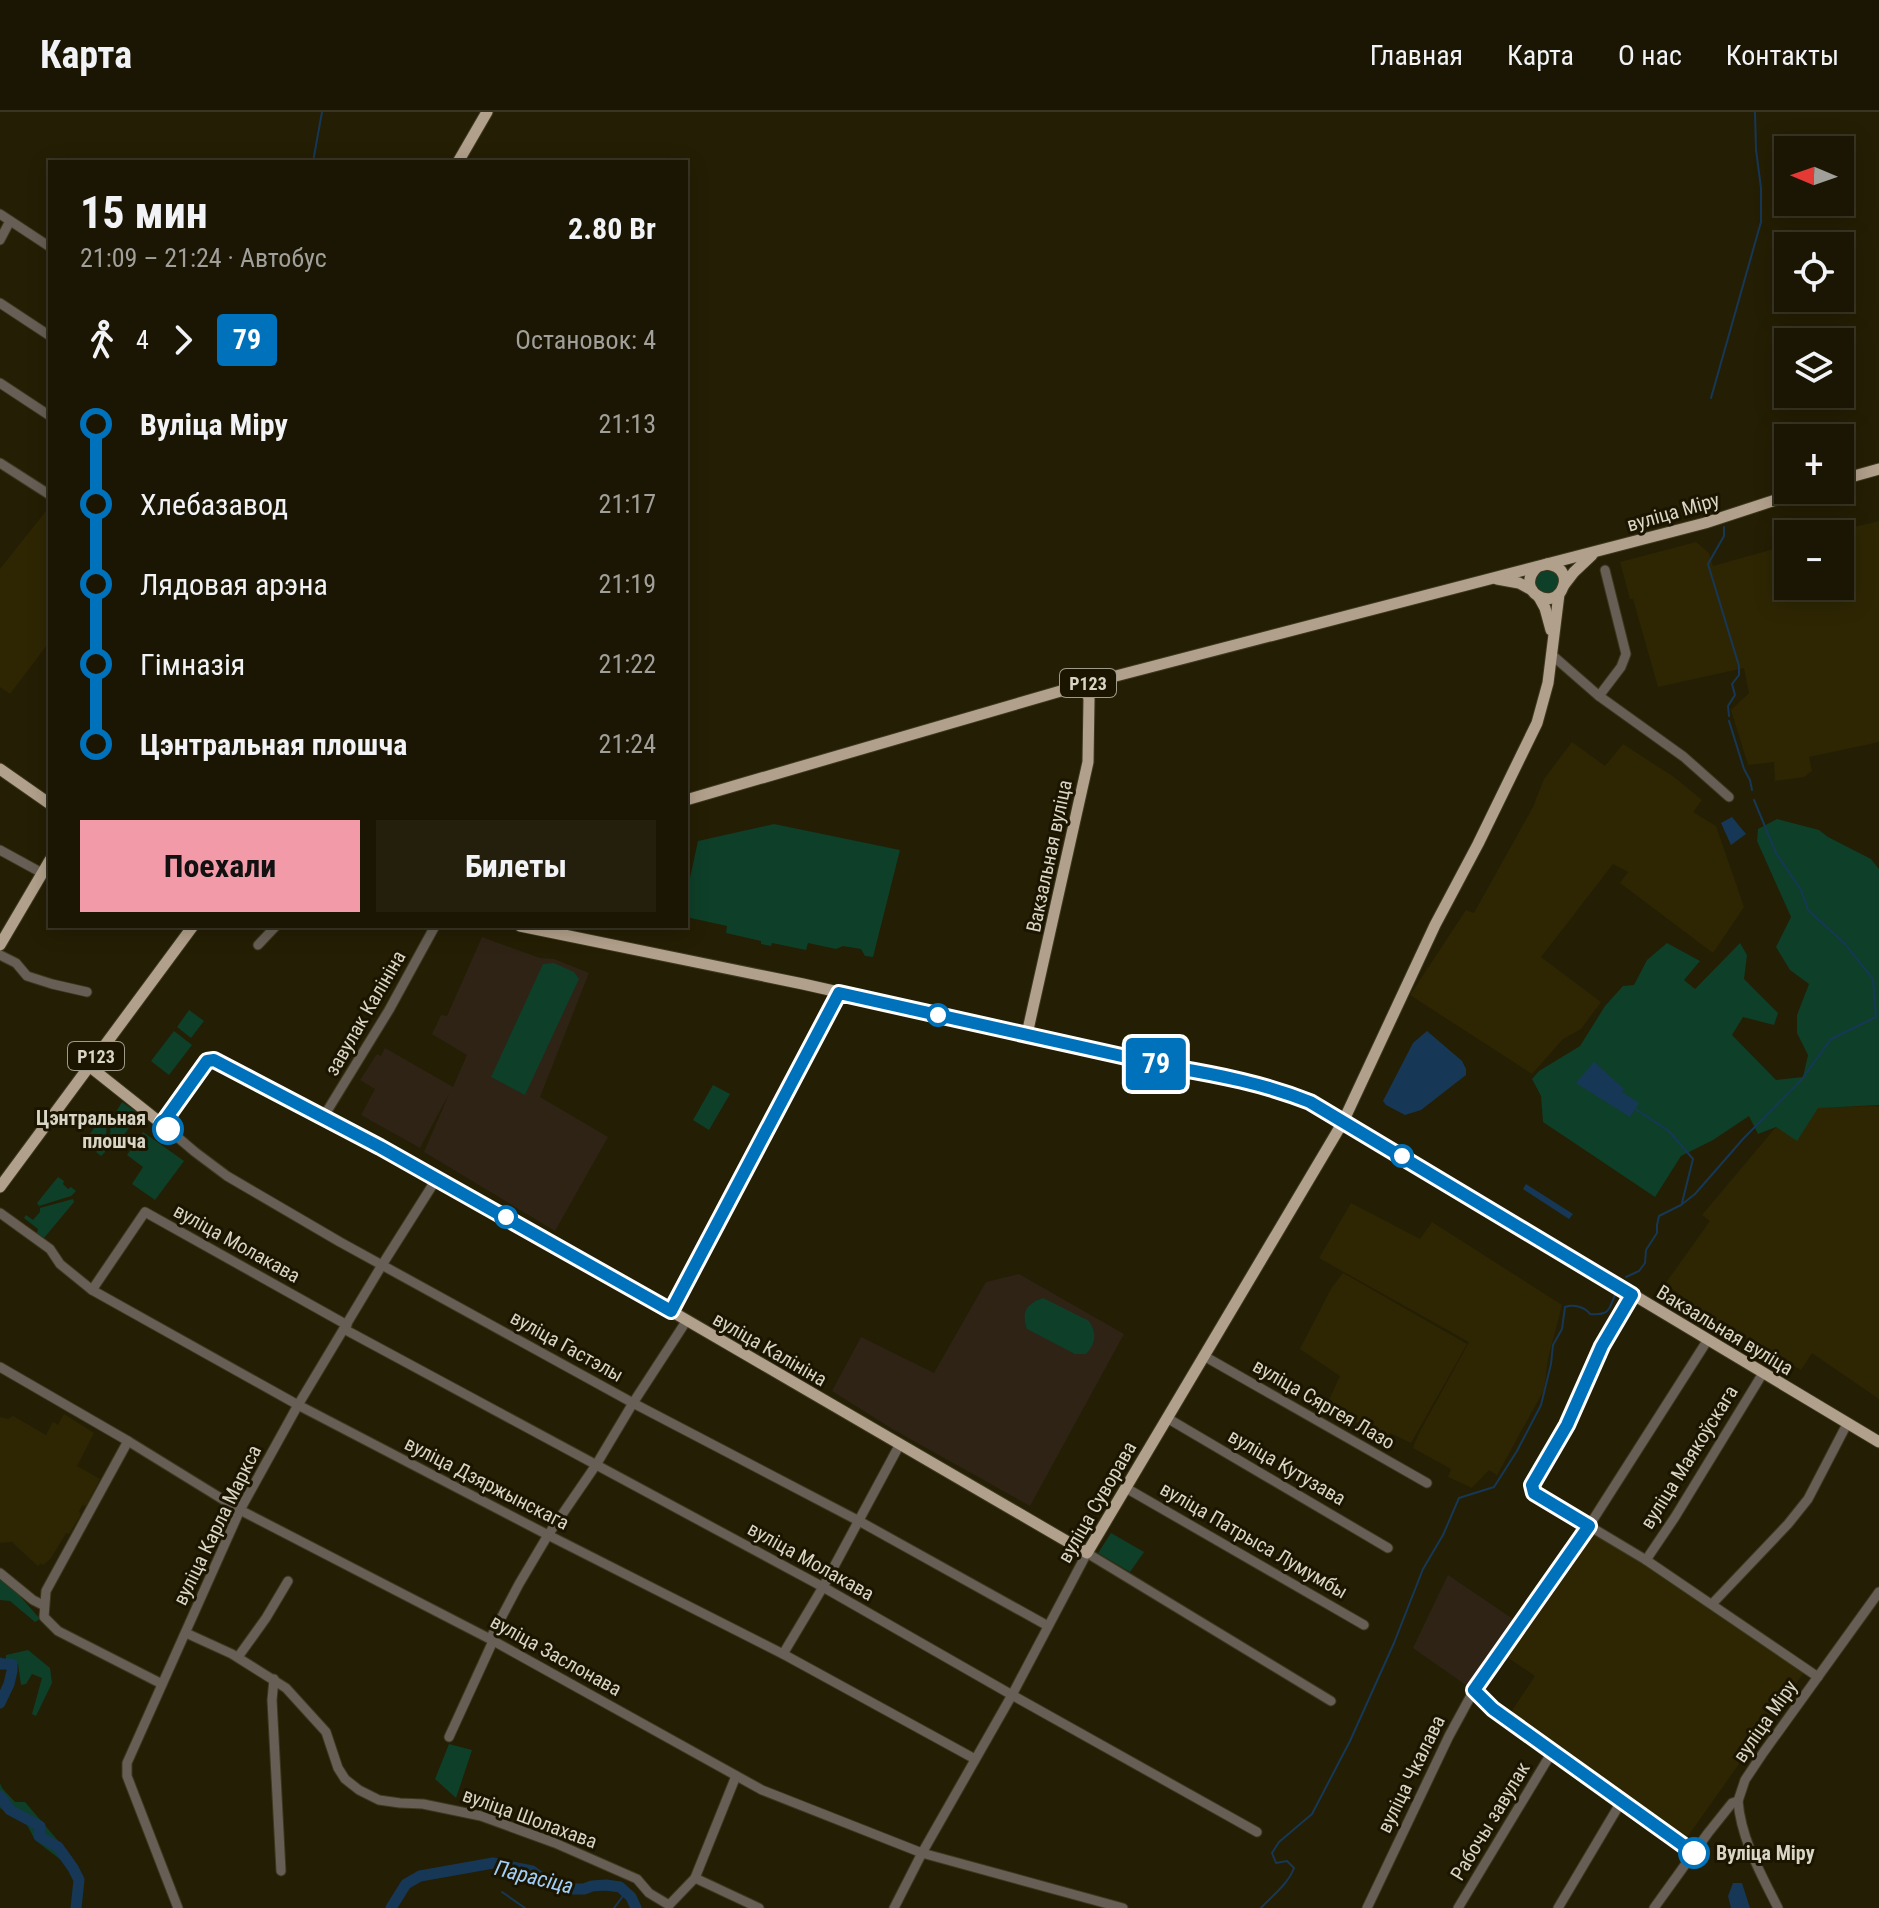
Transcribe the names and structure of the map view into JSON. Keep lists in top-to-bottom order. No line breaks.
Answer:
{"streets":{"main road":["вуліца Міру","Р123","Вакзальная вуліца","вуліца Гастэлы","вуліца Калініна","вуліца Суворава"],"street":["завулак Калініна","вуліца Молакава","вуліца Сяргея Лазо","вуліца Маякоўскага","вуліца Кутузава","вуліца Дзяржынскага","вуліца Карла Маркса","вуліца Патрыса Лумумбы","вуліца Заслонава","вуліца Чкалава","вуліца Шолахава","Рабочы завулак"]},"crossings":[["вуліца Міру","Р123"],["вуліца Міру","вуліца Суворава"],["Р123","Вакзальная вуліца"],["Р123","вуліца Гастэлы"],["Р123","вуліца Суворава"],["Вакзальная вуліца","вуліца Маякоўскага"],["Вакзальная вуліца","вуліца Суворава"],["Вакзальная вуліца","вуліца Чкалава"],["завулак Калініна","вуліца Калініна"],["вуліца Молакава","вуліца Дзяржынскага"],["вуліца Молакава","вуліца Суворава"],["вуліца Молакава","вуліца Карла Маркса"],["вуліца Гастэлы","вуліца Калініна"],["вуліца Гастэлы","вуліца Суворава"],["вуліца Гастэлы","вуліца Карла Маркса"],["вуліца Калініна","вуліца Суворава"],["вуліца Калініна","вуліца Карла Маркса"],["вуліца Сяргея Лазо","вуліца Суворава"],["вуліца Кутузава","вуліца Суворава"],["вуліца Дзяржынскага","вуліца Суворава"],["вуліца Дзяржынскага","вуліца Карла Маркса"],["вуліца Суворава","вуліца Патрыса Лумумбы"],["вуліца Суворава","вуліца Заслонава"],["вуліца Карла Маркса","вуліца Заслонава"],["вуліца Карла Маркса","вуліца Шолахава"]],"water":["Парасіца"],"places":["Цэнтральная плошча","Вуліца Міру"],"lines":["bus line 79"],"north":"left","page":{"header":"Карта","nav":["Главная","Карта","О нас","Контакты"],"on_map":"79","map_buttons":["+","−"],"heading":["15 мин","21:09 – 21:24 · Автобус","2.80 Br"],"legs":["4","79","Остановок: 4"],"list":[{"name":"Вуліца Міру","value":"21:13"},{"name":"Хлебазавод","value":"21:17"},{"name":"Лядовая арэна","value":"21:19"},{"name":"Гімназія","value":"21:22"},{"name":"Цэнтральная плошча","value":"21:24"}],"buttons":["Поехали","Билеты"]}}
